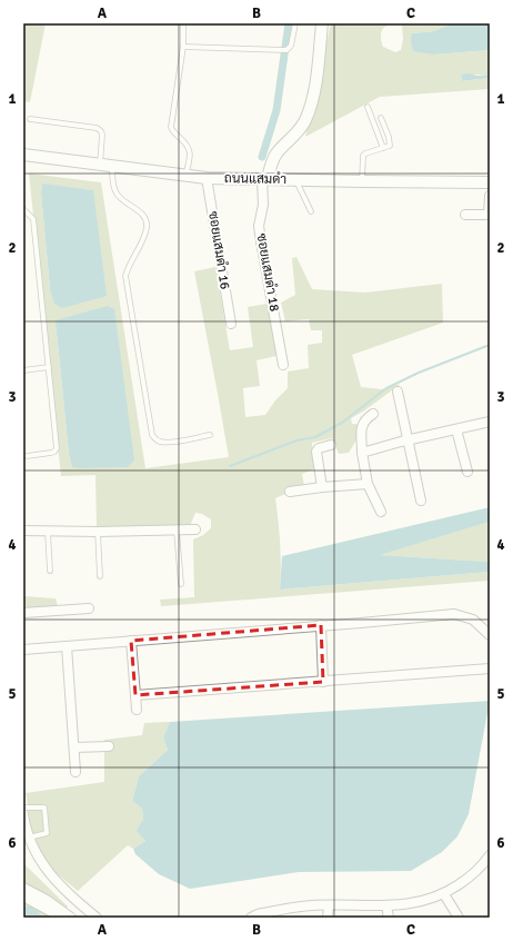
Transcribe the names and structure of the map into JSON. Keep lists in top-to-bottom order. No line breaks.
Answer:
{"streets":{"street":["ถนนแสมดำ","ซอยแสมดำ 16","ซอยแสมดำ 18"]},"crossings":[["ถนนแสมดำ","ซอยแสมดำ 16"],["ถนนแสมดำ","ซอยแสมดำ 18"]],"grid":{"columns":["A","B","C"],"rows":["1","2","3","4","5","6"]}}
